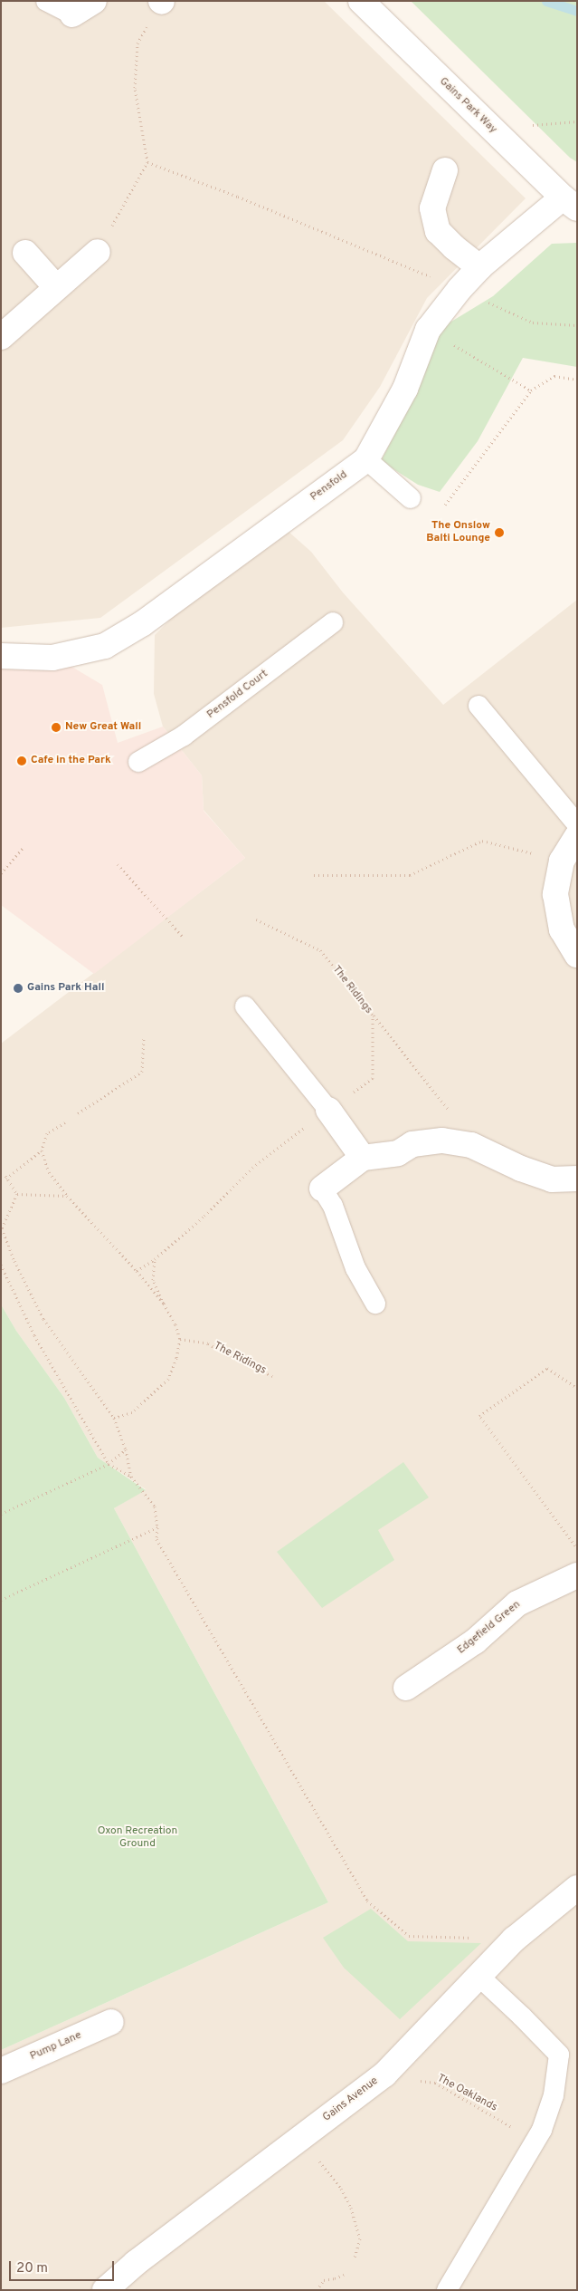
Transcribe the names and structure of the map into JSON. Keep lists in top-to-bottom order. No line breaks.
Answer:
{"streets":{"street":["Gains Park Way","Pensfold","Edgefield Green","Pump Lane","Gains Avenue"],"lane":["Pensfold Court"],"path":["The Ridings","The Oaklands"]},"crossings":[["Gains Park Way","Pensfold"],["The Oaklands","Gains Avenue"]],"parks":["Oxon Recreation Ground"],"places":["The Onslow Balti Lounge","New Great Wall","Cafe in the Park","Gains Park Hall"],"scale_bar":"20 m"}
